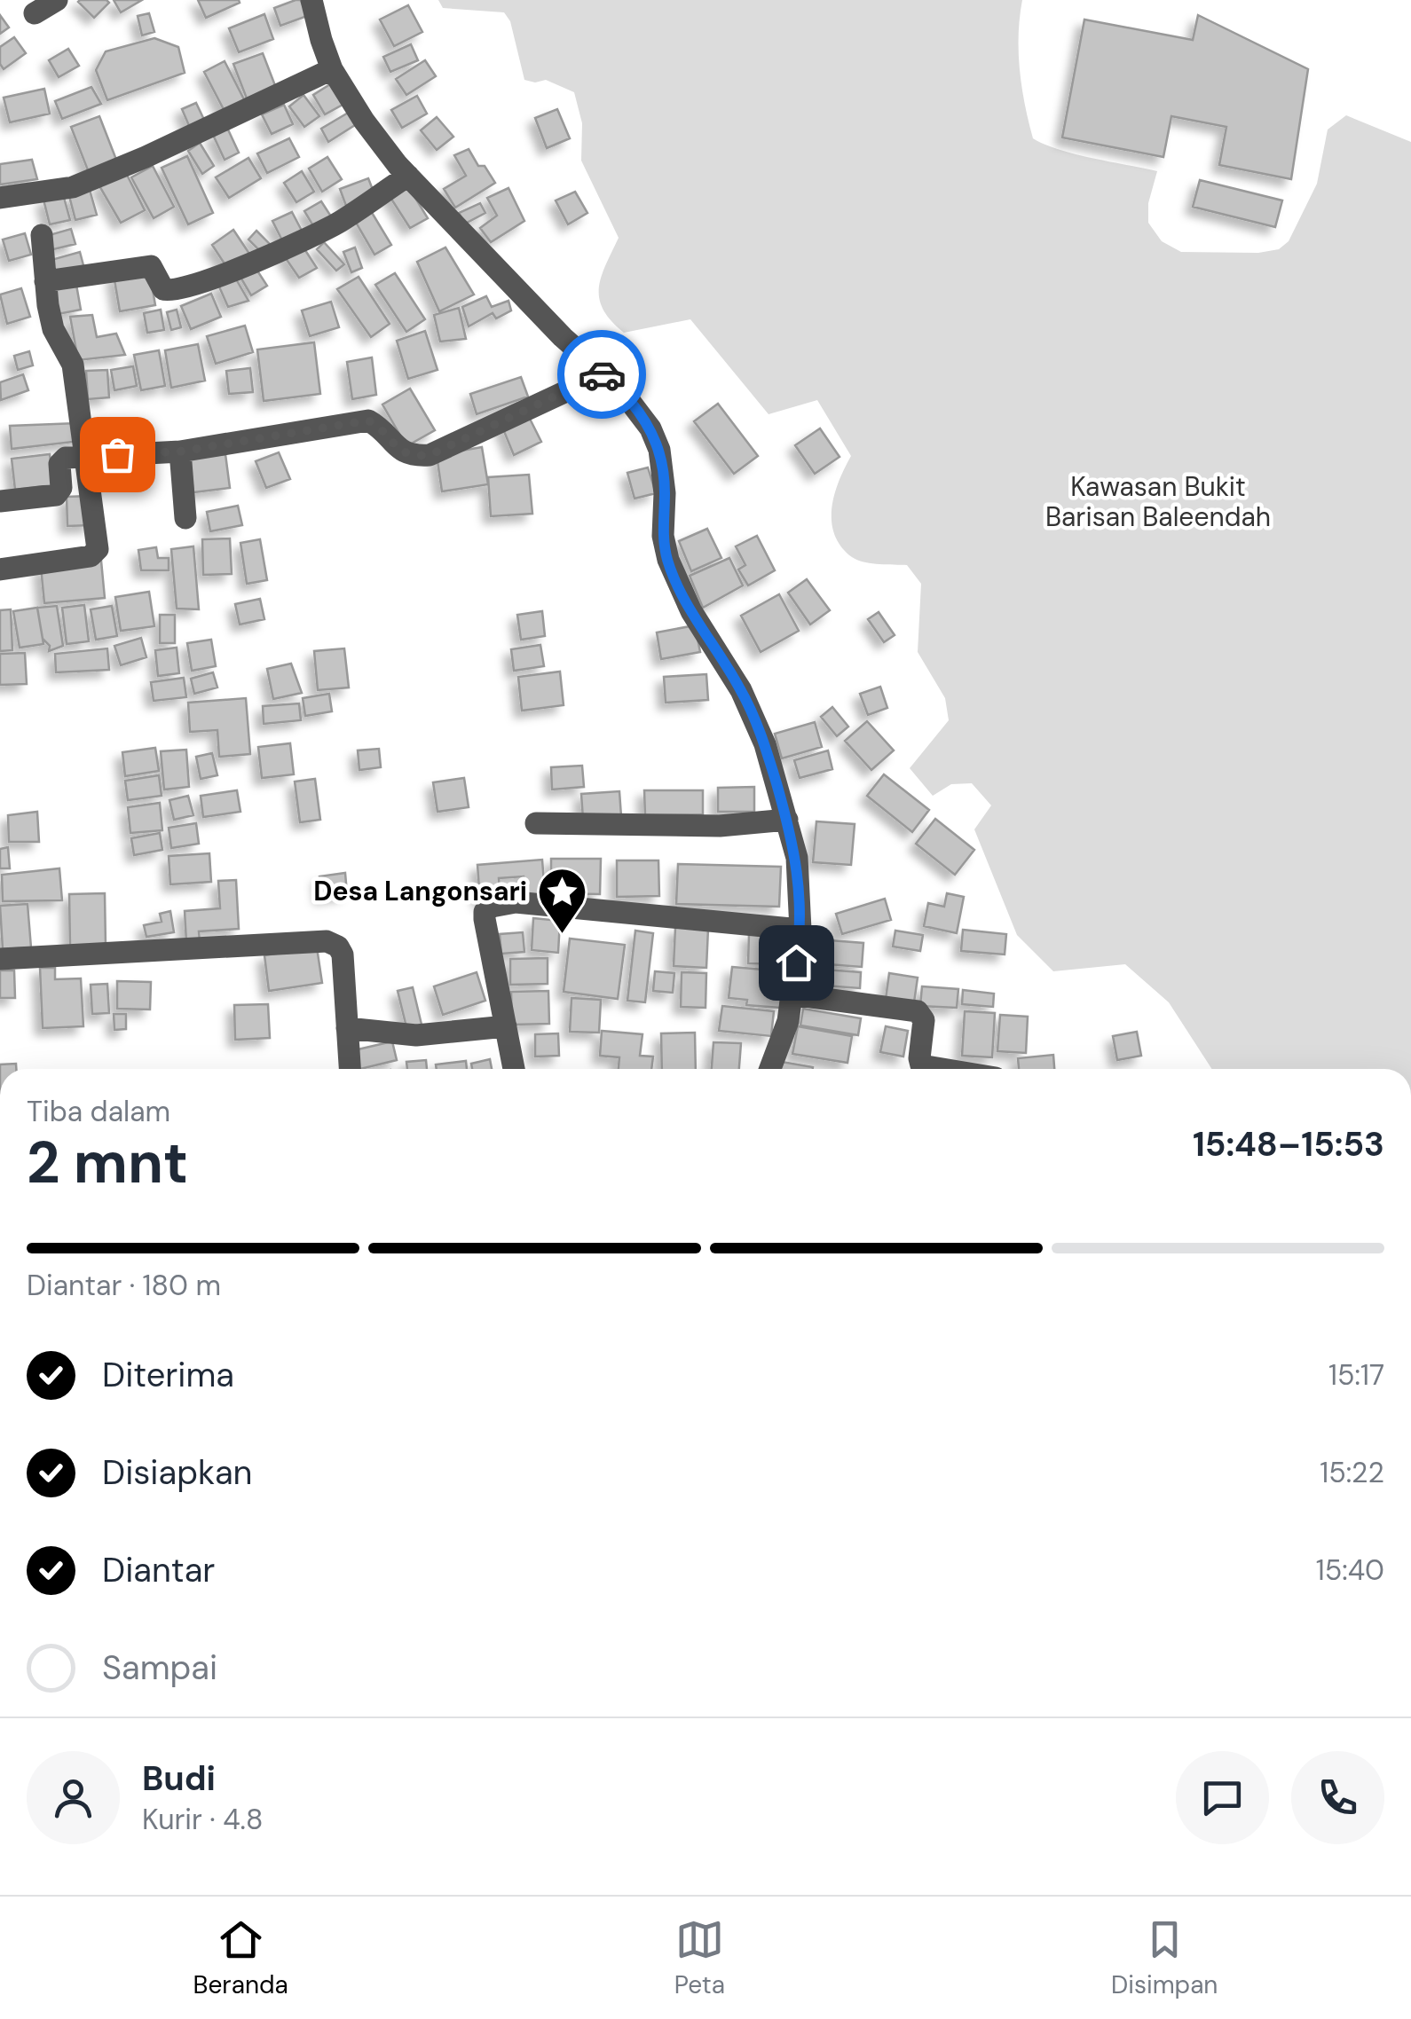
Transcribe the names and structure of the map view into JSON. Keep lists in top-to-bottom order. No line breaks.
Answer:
{"parks":["Kawasan Bukit Barisan Baleendah"],"places":{"place":["Desa Langonsari"]},"page":{"heading":["2 mnt","Tiba dalam","15:48–15:53"],"panel":["Budi","Kurir · 4.8"],"bar":"Diantar · 180 m","list":[["Diterima","15:17"],["Disiapkan","15:22"],["Diantar","15:40"],"Sampai"],"tabs":["Beranda","Peta","Disimpan"]}}
